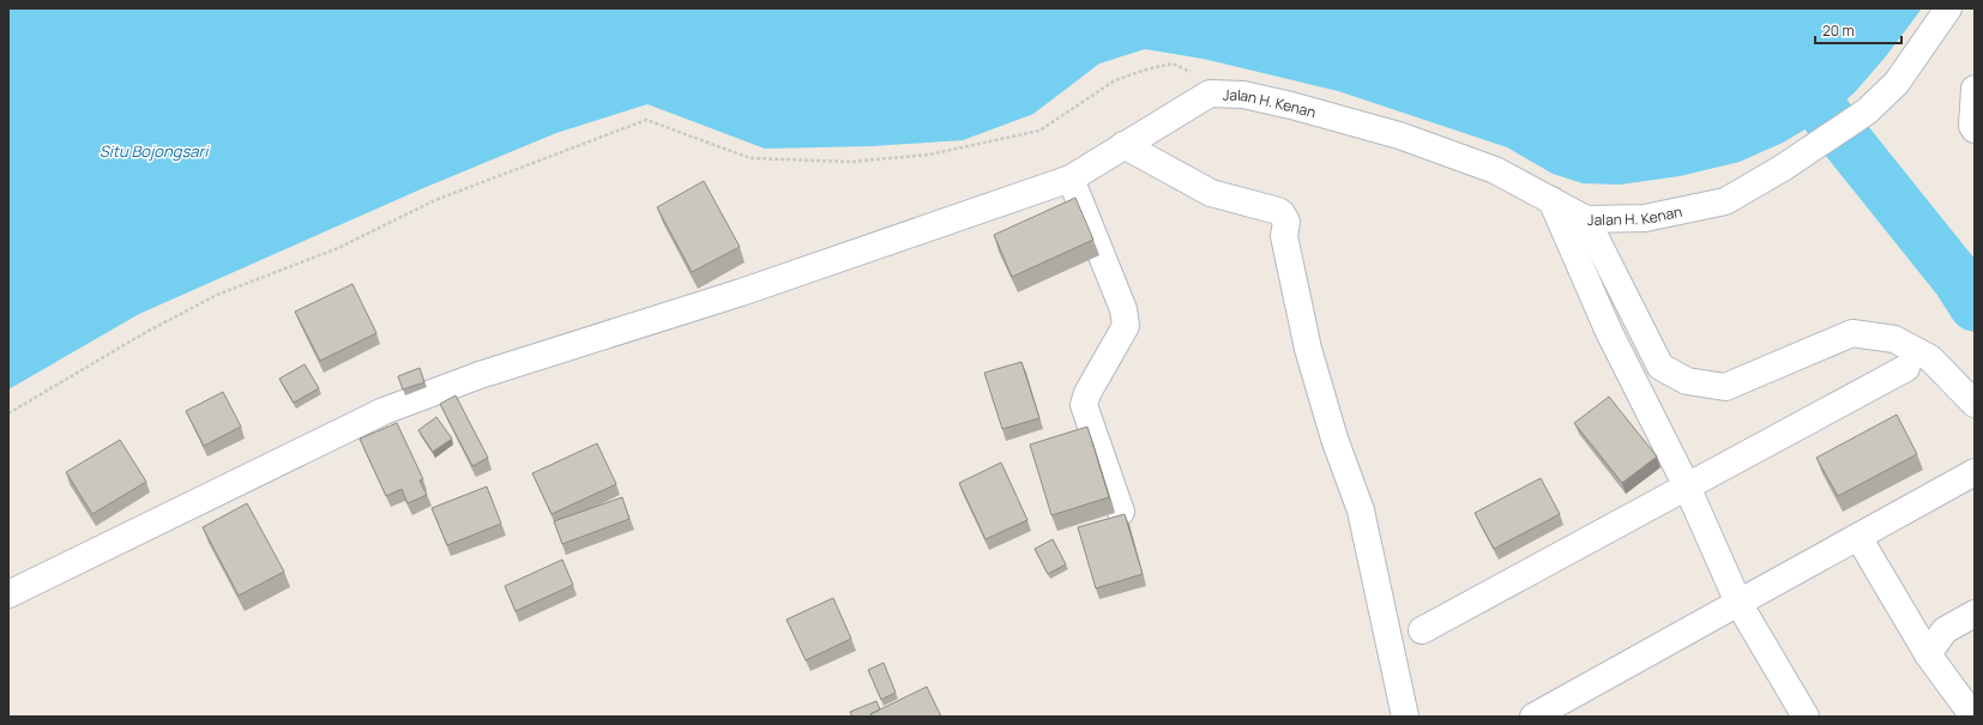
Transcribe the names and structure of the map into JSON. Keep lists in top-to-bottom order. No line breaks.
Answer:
{"streets":{"street":["Jalan H. Kenan"]},"water":["Situ Bojongsari"],"scale_bar":"20 m"}
